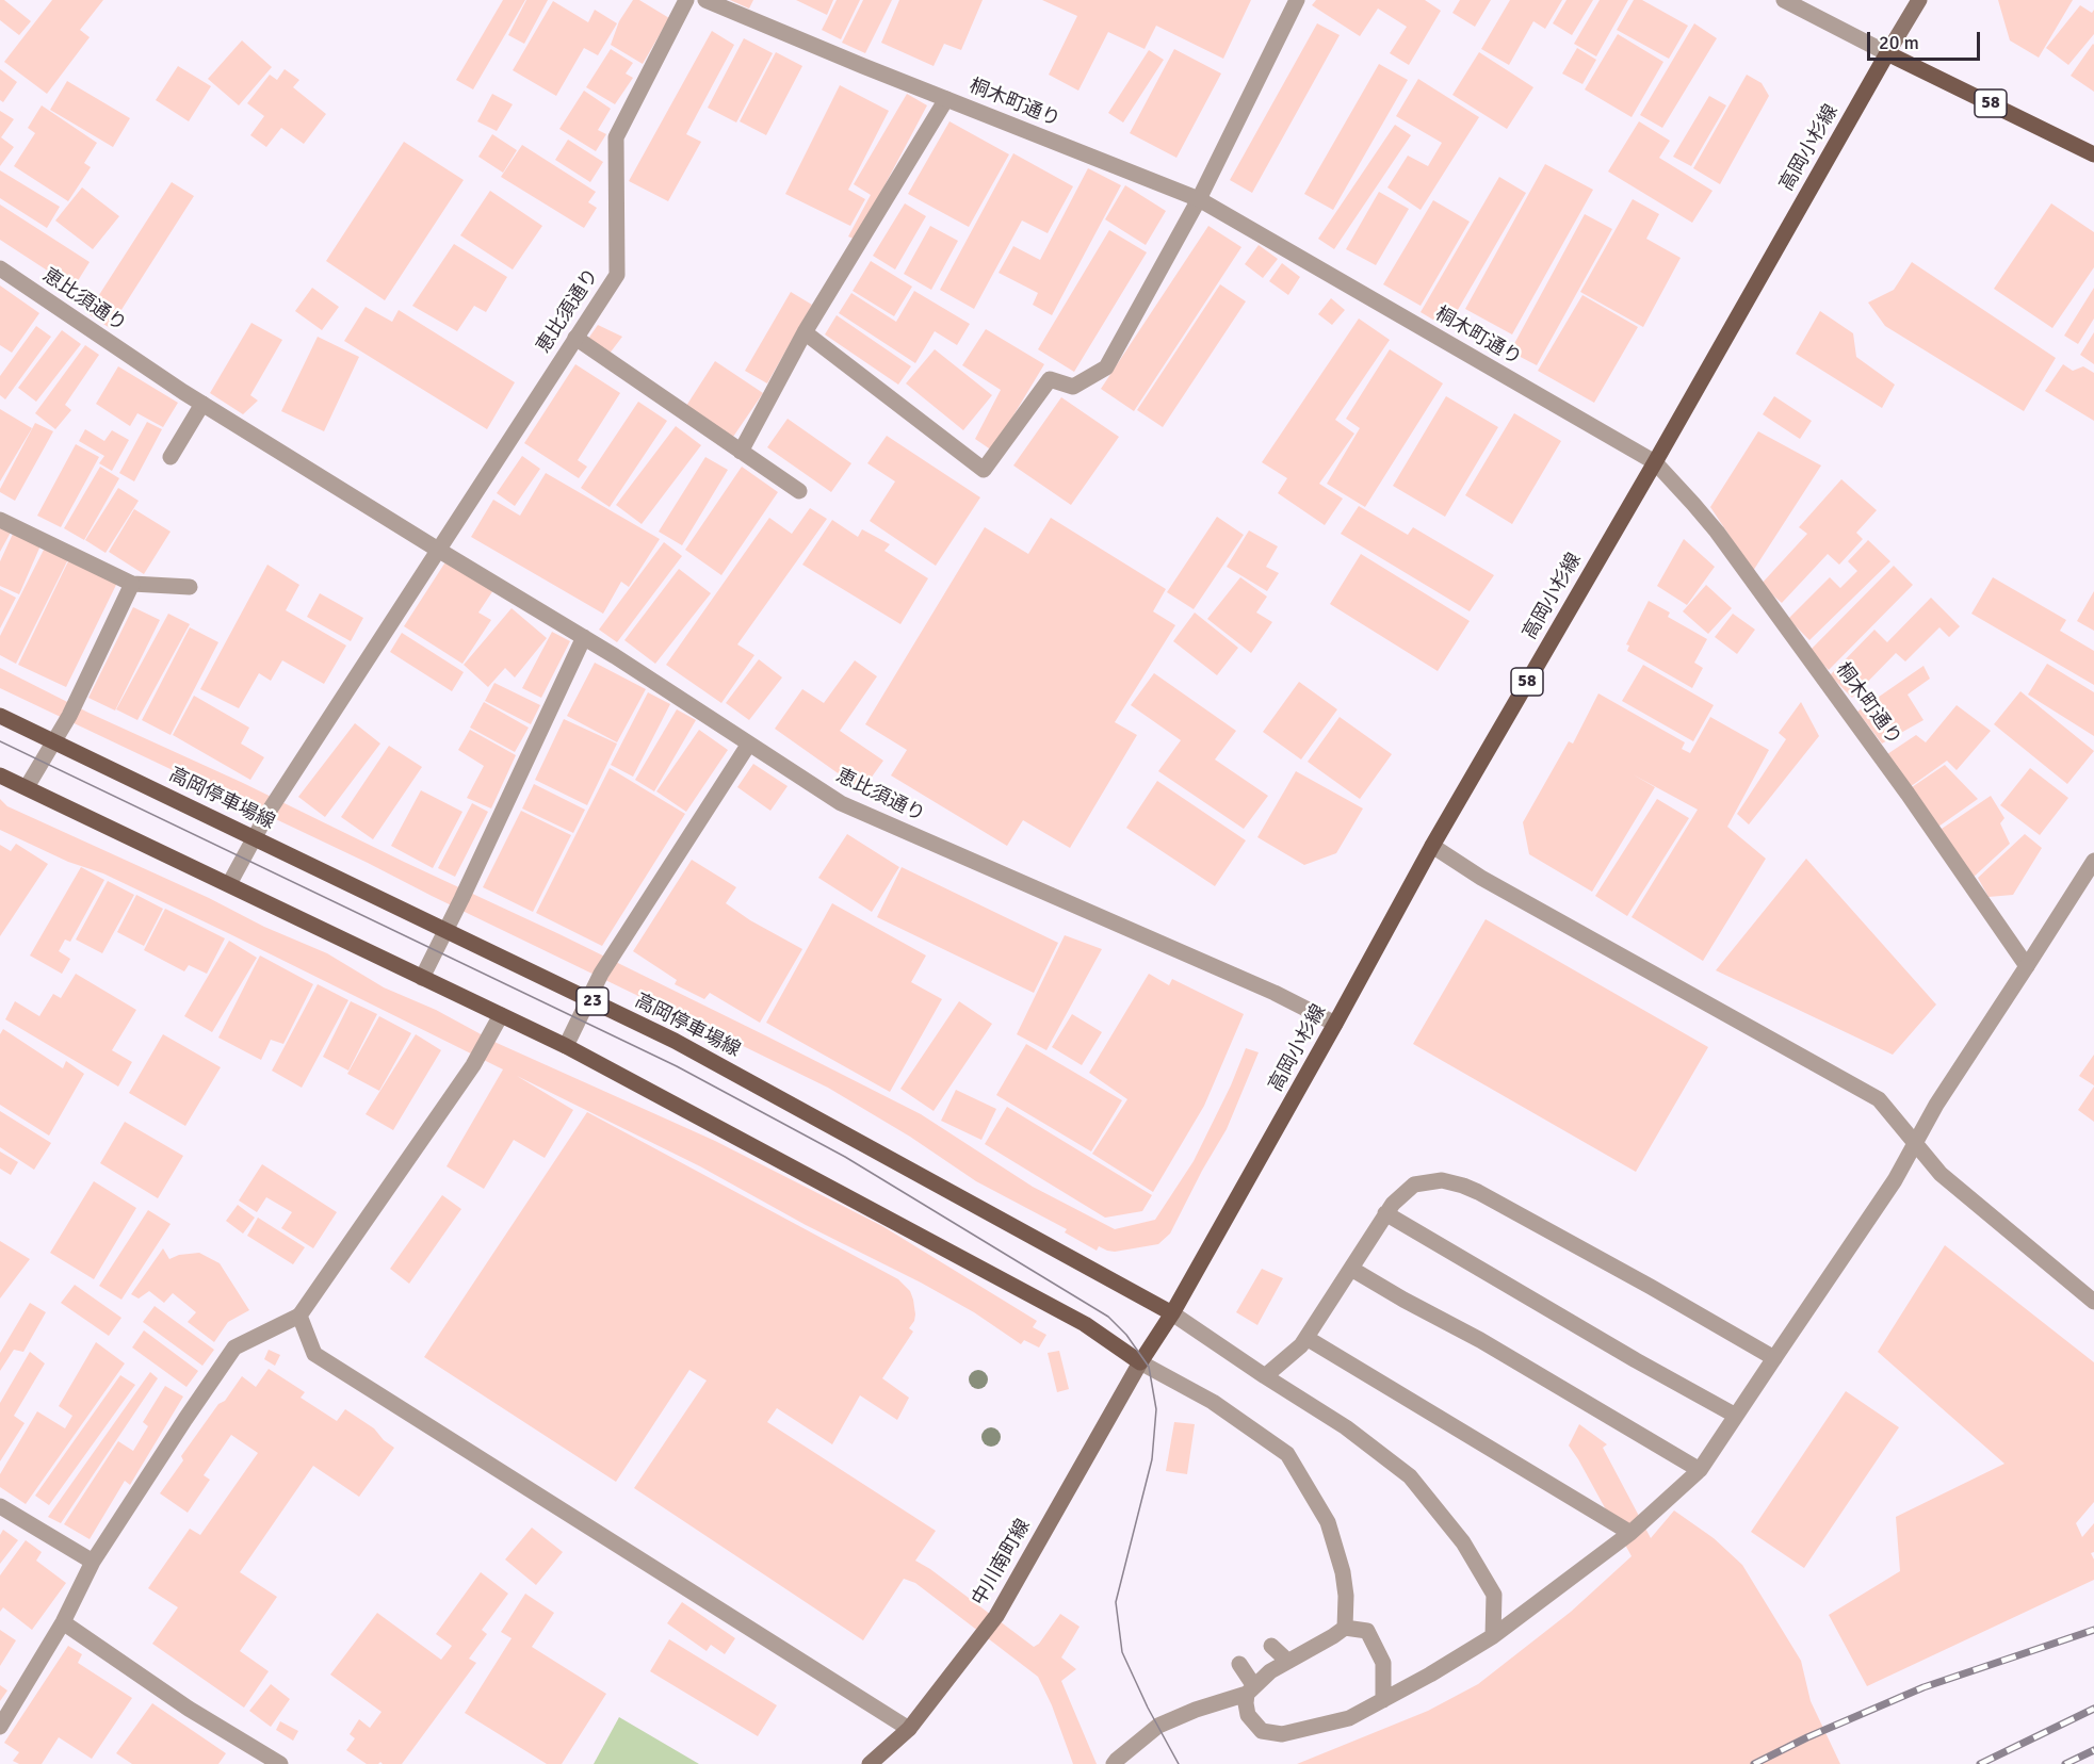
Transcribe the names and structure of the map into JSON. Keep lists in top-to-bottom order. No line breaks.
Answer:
{"streets":{"main road":["58","高岡小杉線","高岡停車場線","23","中川南町線"],"street":["桐木町通り","恵比須通り"]},"crossings":[["桐木町通り","高岡小杉線"],["58","高岡小杉線"],["高岡小杉線","恵比須通り"],["高岡小杉線","高岡停車場線"],["高岡小杉線","中川南町線"],["恵比須通り","高岡停車場線"]],"scale_bar":"20 m"}
